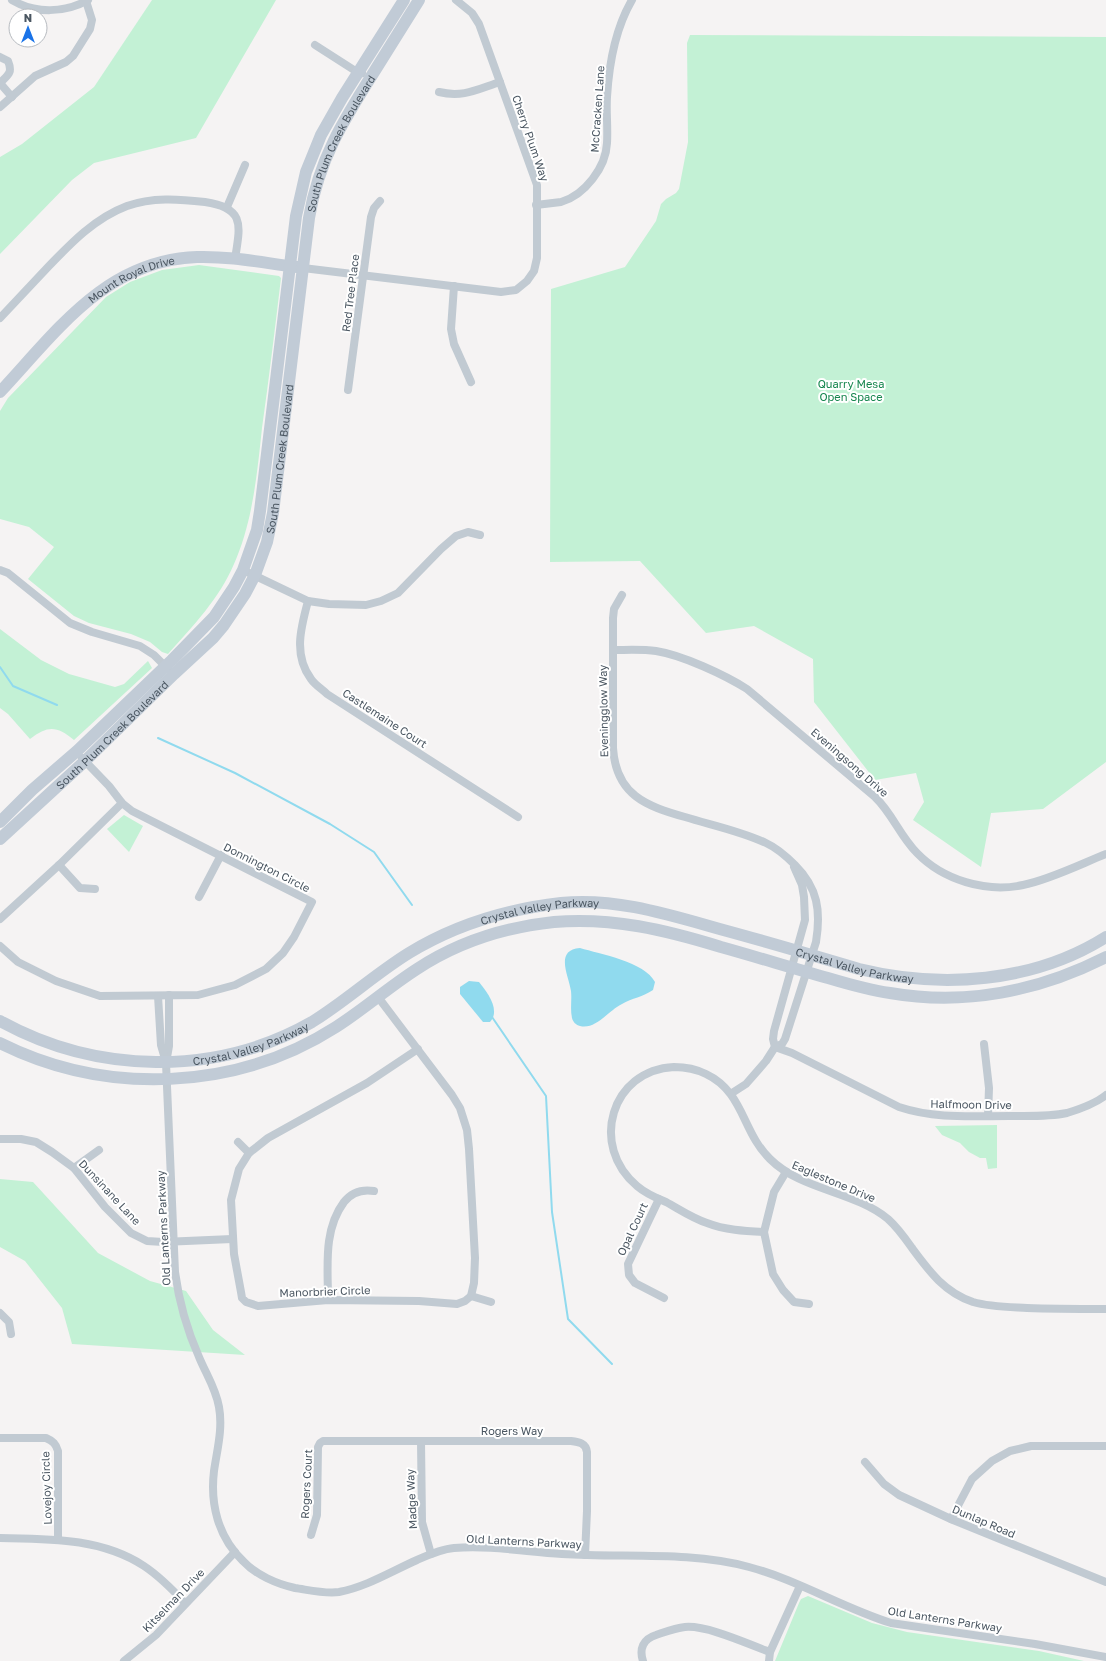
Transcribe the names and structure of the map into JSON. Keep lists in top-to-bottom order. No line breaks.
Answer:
{"streets":{"main road":["South Plum Creek Boulevard","Mount Royal Drive","Crystal Valley Parkway"],"street":["McCracken Lane","Cherry Plum Way","Red Tree Place","Eveningglow Way","Castlemaine Court","Eveningsong Drive","Donnington Circle","Halfmoon Drive","Eaglestone Drive","Dunsinane Lane","Old Lanterns Parkway","Opal Court","Manorbrier Circle","Rogers Way","Rogers Court","Lovejoy Circle","Madge Way","Dunlap Road","Kitselman Drive"]},"crossings":[["McCracken Lane","Cherry Plum Way"],["Cherry Plum Way","South Plum Creek Boulevard"],["Cherry Plum Way","Mount Royal Drive"],["Cherry Plum Way","Red Tree Place"],["South Plum Creek Boulevard","Mount Royal Drive"],["South Plum Creek Boulevard","Donnington Circle"],["Eveningglow Way","Eveningsong Drive"],["Eveningglow Way","Crystal Valley Parkway"],["Eveningglow Way","Halfmoon Drive"],["Eveningglow Way","Eaglestone Drive"],["Donnington Circle","Old Lanterns Parkway"],["Crystal Valley Parkway","Old Lanterns Parkway"],["Eaglestone Drive","Opal Court"],["Dunsinane Lane","Old Lanterns Parkway"],["Dunsinane Lane","Manorbrier Circle"],["Old Lanterns Parkway","Rogers Way"],["Old Lanterns Parkway","Madge Way"],["Old Lanterns Parkway","Kitselman Drive"],["Rogers Way","Rogers Court"],["Rogers Way","Madge Way"]],"parks":["Quarry Mesa Open Space"],"north":"top"}
